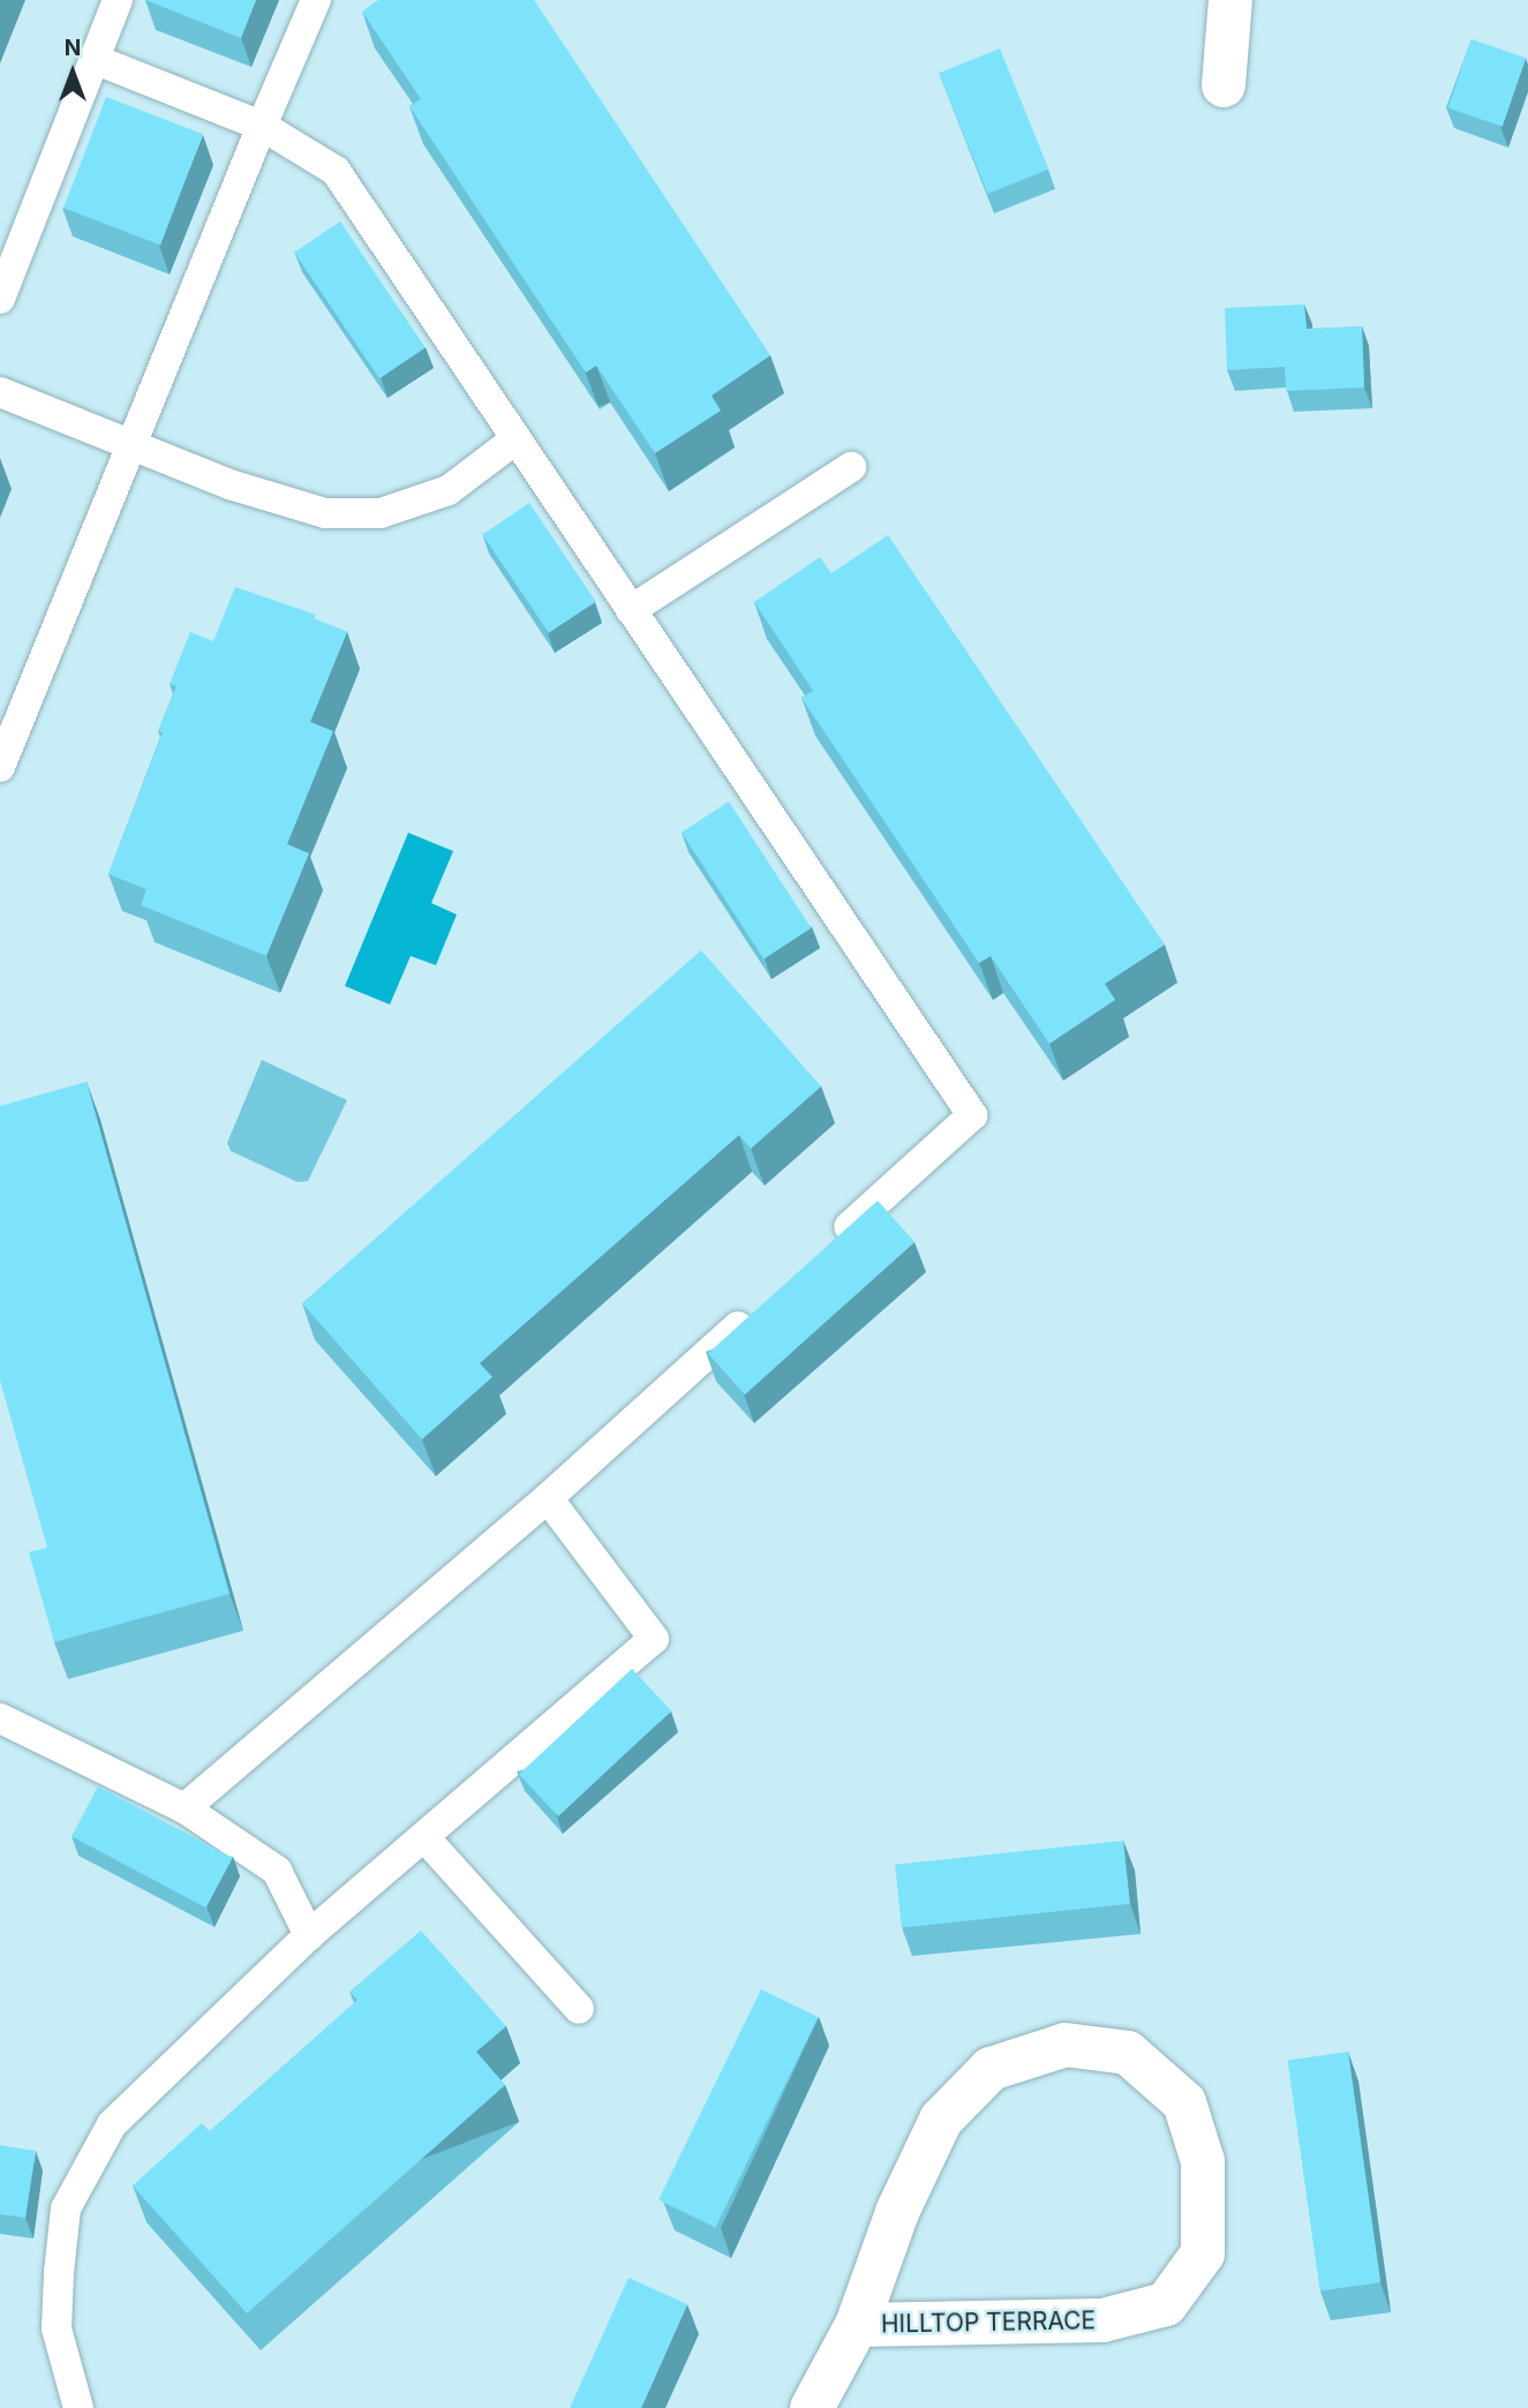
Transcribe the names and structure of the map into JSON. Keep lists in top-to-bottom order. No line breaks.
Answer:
{"streets":{"street":["HILLTOP TERRACE"]},"north":"top"}
